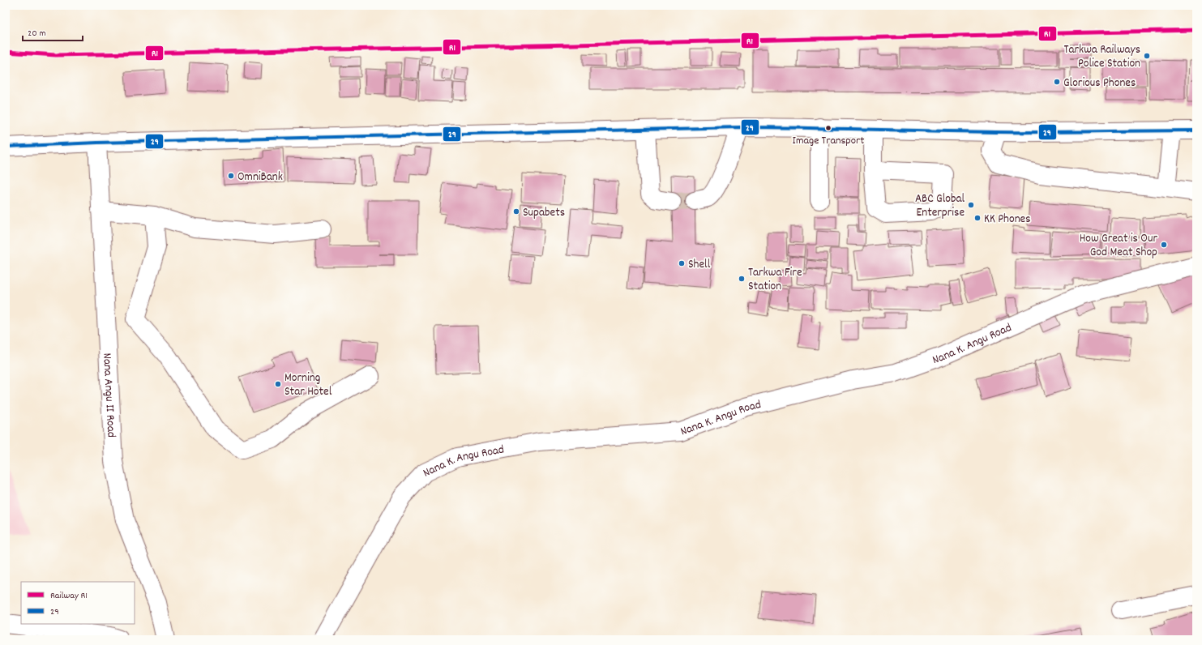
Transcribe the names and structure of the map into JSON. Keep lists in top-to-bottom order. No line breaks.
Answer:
{"streets":{"street":["Nana K. Angu Road","Nana Angu II Road"]},"places":["Tarkwa Railways Police Station","Glorious Phones","Image Transport","OmniBank","ABC Global Enterprise","Supabets","KK Phones","How Great is Our God Meat Shop","Shell","Tarkwa Fire Station","Morning Star Hotel"],"lines":["rail line R1","transit line 29"],"legend":["Railway R1","29"],"scale_bar":"20 m"}
